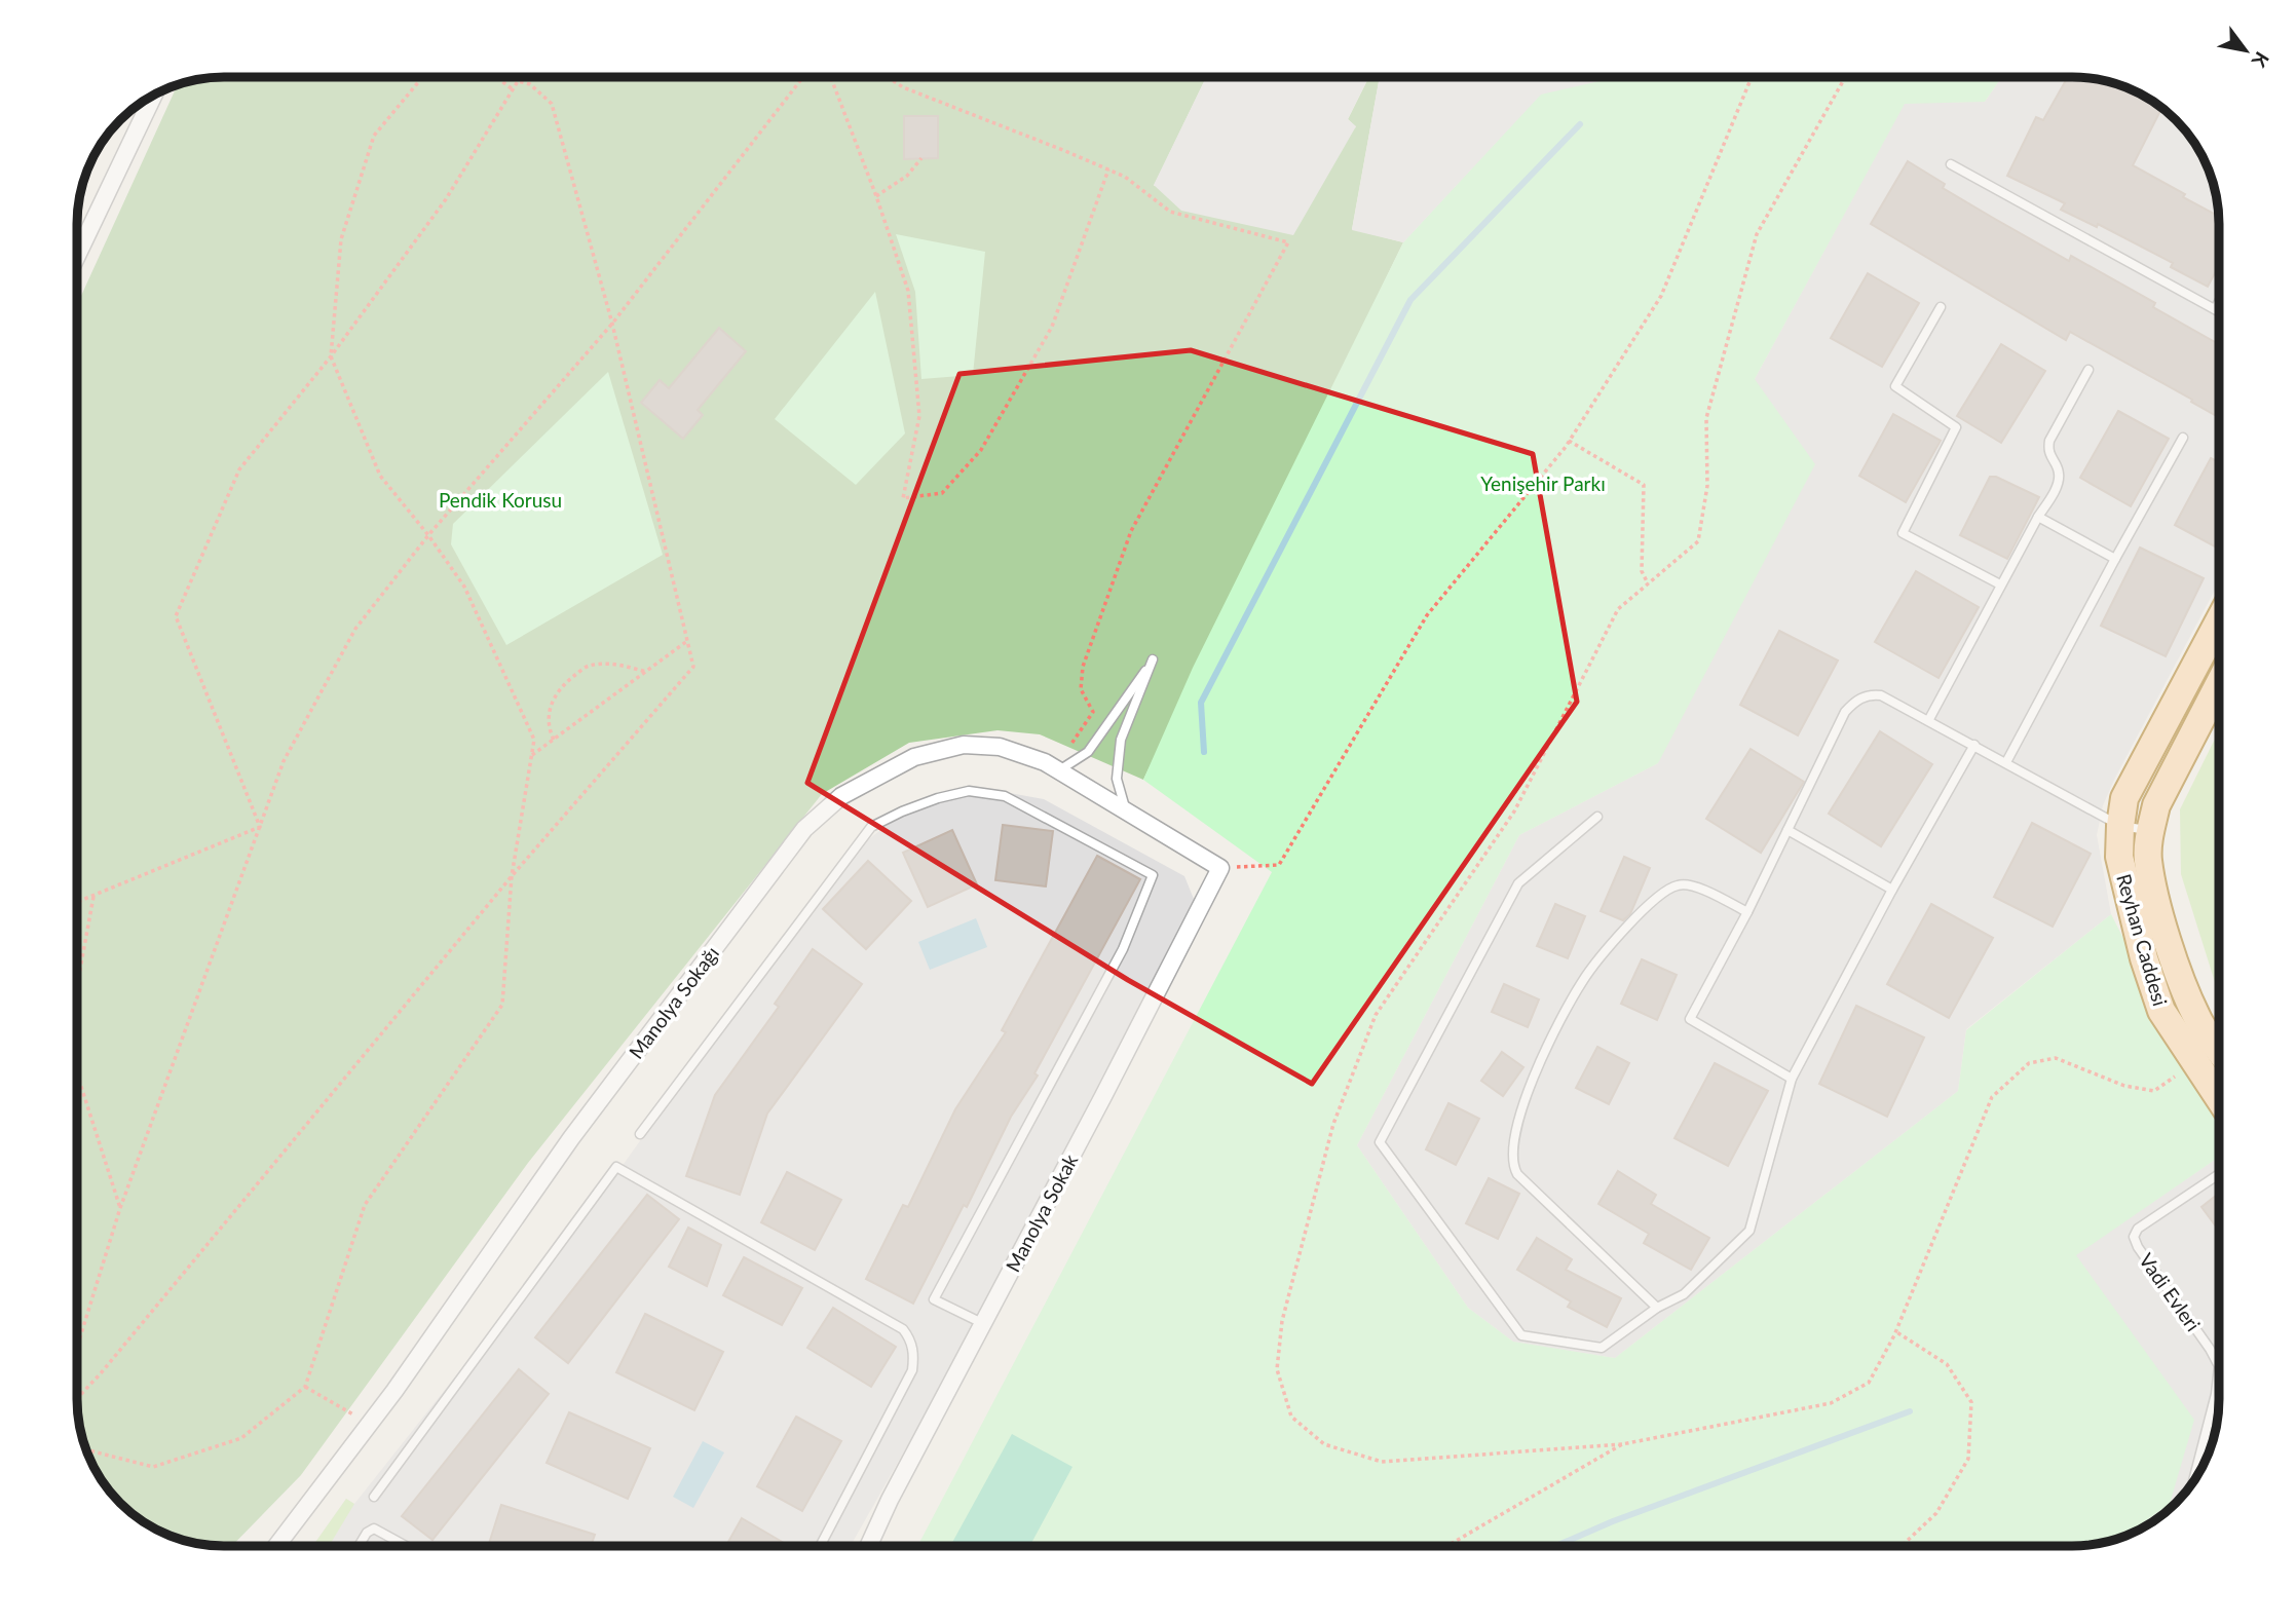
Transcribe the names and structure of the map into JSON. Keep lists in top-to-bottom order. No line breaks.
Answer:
{"streets":{"main road":["Reyhan Caddesi"],"street":["Manolya Sokağı","Manolya Sokak"],"lane":["Vadi Evleri"]},"crossings":[["Manolya Sokağı","Manolya Sokak"]],"parks":["Yenişehir Parkı","Pendik Korusu"],"north":"bottom right"}
